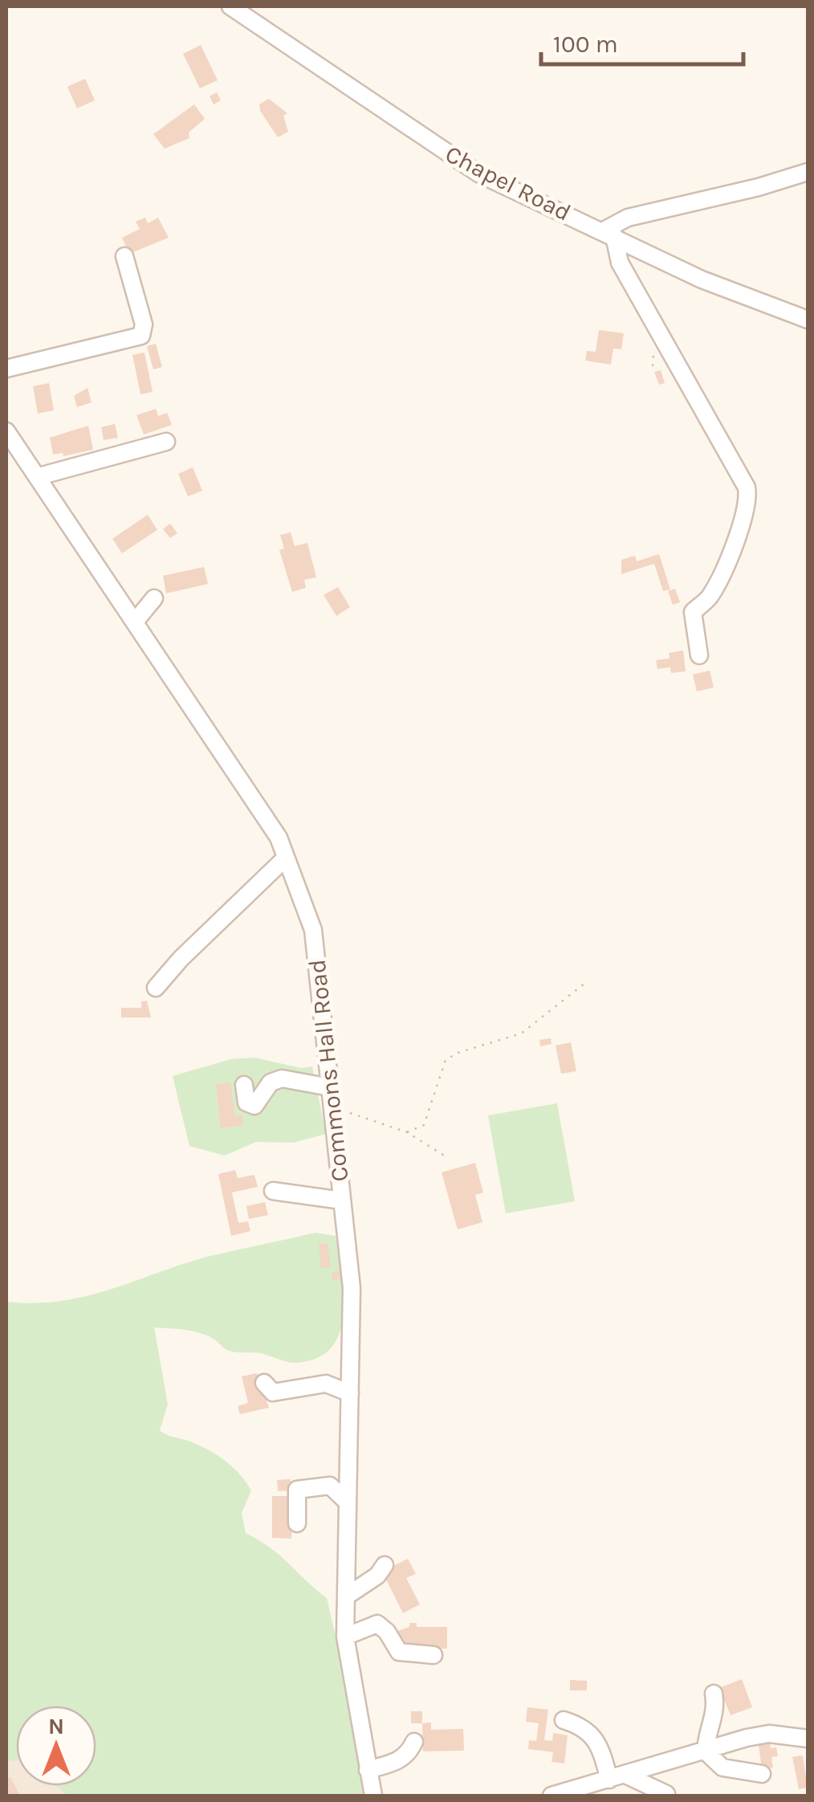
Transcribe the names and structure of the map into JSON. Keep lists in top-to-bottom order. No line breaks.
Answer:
{"streets":{"street":["Chapel Road","Commons Hall Road"]},"scale_bar":"100 m","north":"top"}
